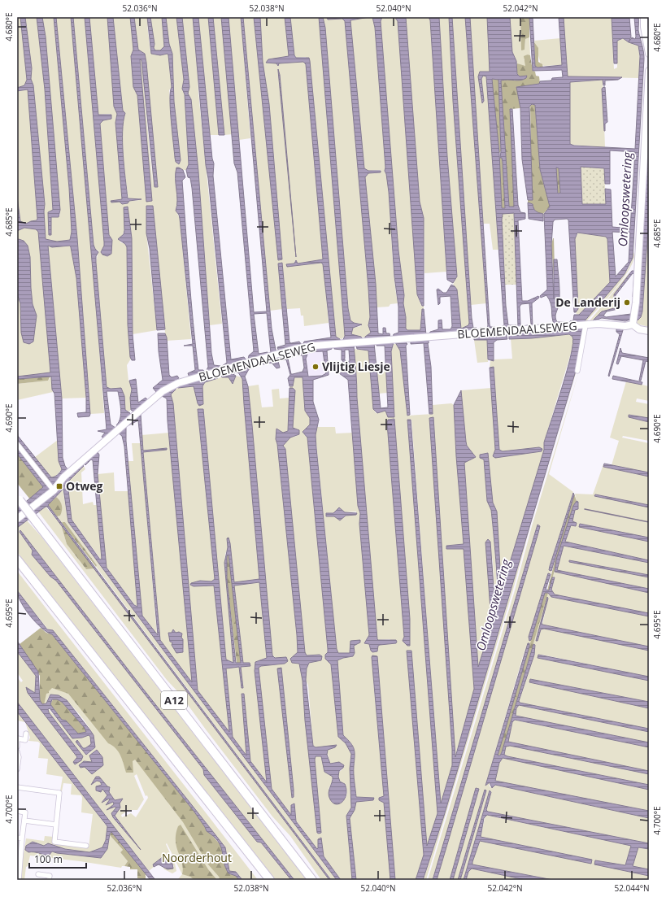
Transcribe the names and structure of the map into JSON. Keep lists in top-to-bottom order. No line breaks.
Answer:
{"streets":{"highway":["A12"],"street":["BLOEMENDAALSEWEG"]},"water":["Omloopswetering"],"parks":["Noorderhout"],"places":{"other":["De Landerij","Vlijtig Liesje"],"transit":["Otweg"]},"scale_bar":"100 m","coordinates":["52.036°N","52.038°N","52.040°N","52.042°N","4.680°E","4.685°E","4.690°E","4.695°E","4.700°E","52.044°N"]}
